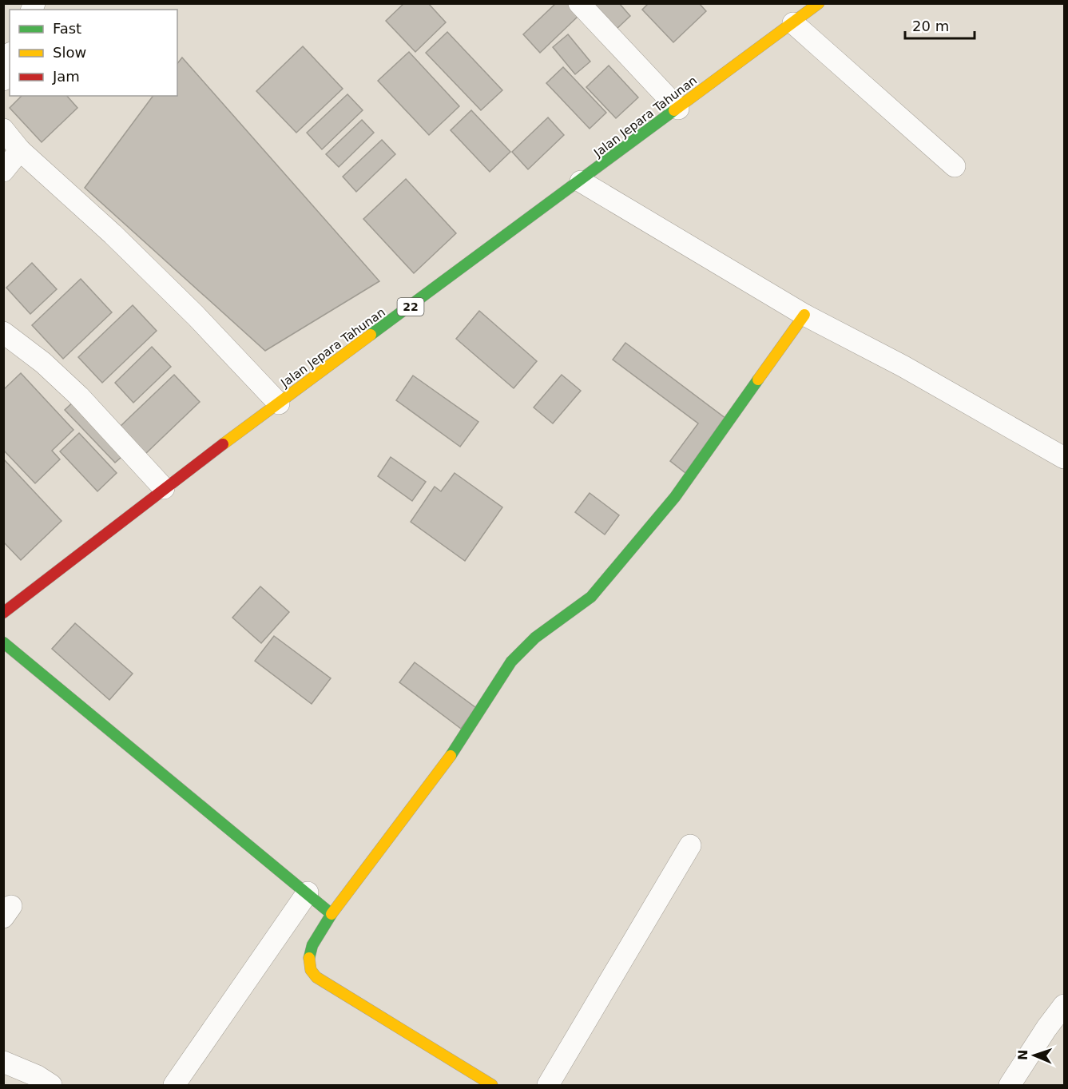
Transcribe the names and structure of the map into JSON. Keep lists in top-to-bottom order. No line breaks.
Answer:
{"streets":{"main road":["Jalan Jepara Tahunan","22"]},"legend":["Fast","Slow","Jam"],"scale_bar":"20 m","north":"left"}
